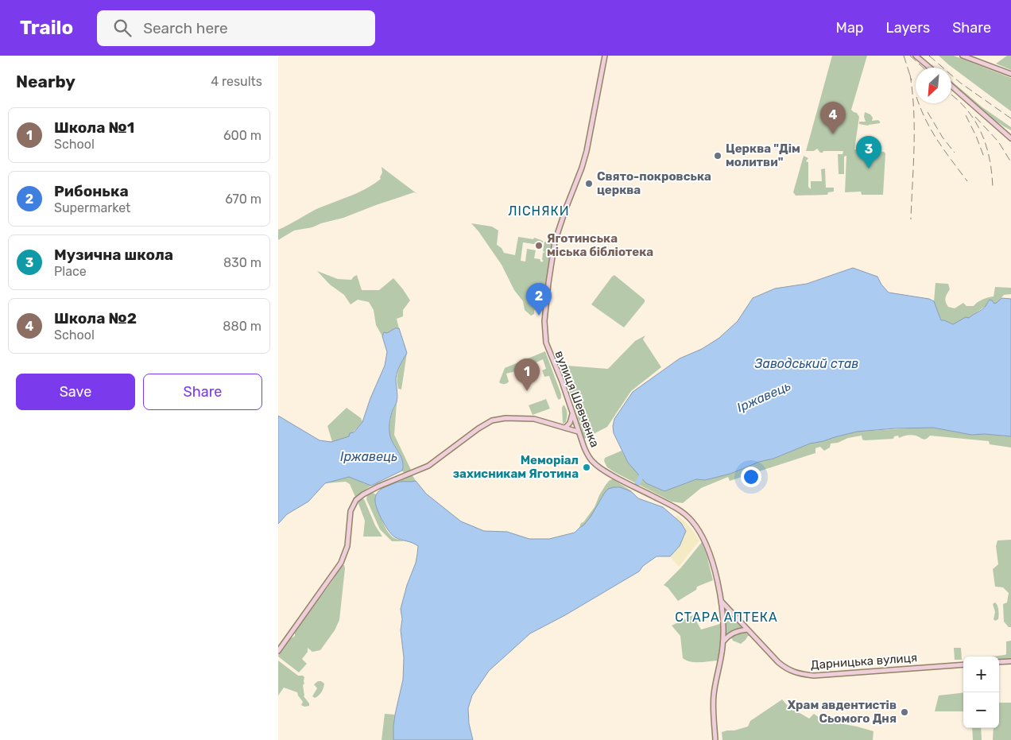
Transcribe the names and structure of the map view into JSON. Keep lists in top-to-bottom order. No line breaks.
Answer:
{"streets":{"street":["вулиця Шевченка","Дарницька вулиця"]},"crossings":[["вулиця Шевченка","Дарницька вулиця"]],"districts":["ЛІСНЯКИ","СТАРА АПТЕКА"],"water":["Заводський став","Іржавець"],"places":["Церква \"Дім молитви\"","Свято-покровська церква","Яготинська міська бібліотека","Меморіал захисникам Яготина","Храм авдентистів Сьомого Дня"],"north":"bottom left","page":{"header":"Trailo","search":"Search here","nav":["Map","Layers","Share"],"heading":["Nearby","4 results"],"pins":["4","3","2","1"],"list":[{"mark":"1","name":"Школа №1","note":"School","value":"600 m"},{"mark":"2","name":"Рибонька","note":"Supermarket","value":"670 m"},{"mark":"3","name":"Музична школа","note":"Place","value":"830 m"},{"mark":"4","name":"Школа №2","note":"School","value":"880 m"}],"buttons":["Save","Share"],"map_buttons":["+","−"]}}
